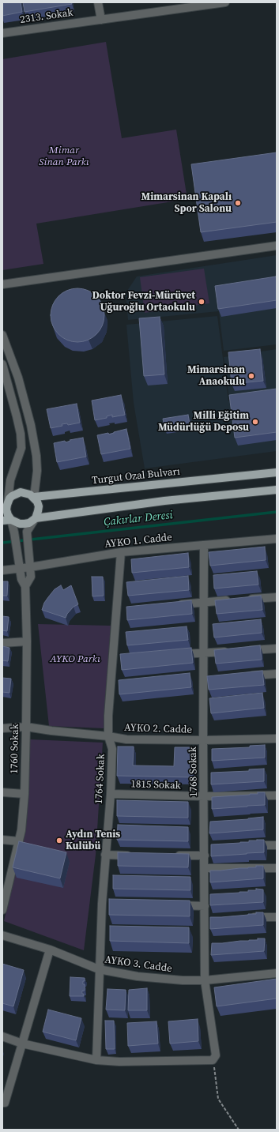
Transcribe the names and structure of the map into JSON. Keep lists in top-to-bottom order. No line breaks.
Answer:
{"streets":{"main road":["Turgut Ozal Bulvarı"],"street":["2313. Sokak","AYKO 1. Cadde","AYKO 2. Cadde","1760 Sokak","1768 Sokak","1764 Sokak","1815 Sokak","AYKO 3. Cadde"]},"crossings":[["AYKO 1. Cadde","1768 Sokak"],["AYKO 1. Cadde","1764 Sokak"],["AYKO 2. Cadde","1760 Sokak"],["AYKO 2. Cadde","1768 Sokak"],["AYKO 2. Cadde","1764 Sokak"],["1768 Sokak","1815 Sokak"],["1768 Sokak","AYKO 3. Cadde"],["1764 Sokak","1815 Sokak"],["1764 Sokak","AYKO 3. Cadde"]],"water":["Çakırlar Deresi"],"parks":["Mimar Sinan Parkı","AYKO Parkı"],"places":["Mimarsinan Kapalı Spor Salonu","Doktor Fevzi-Mürüvet Uğuroğlu Ortaokulu","Mimarsinan Anaokulu","Milli Eğitim Müdürlüğü Deposu","Aydın Tenis Kulübü"]}
